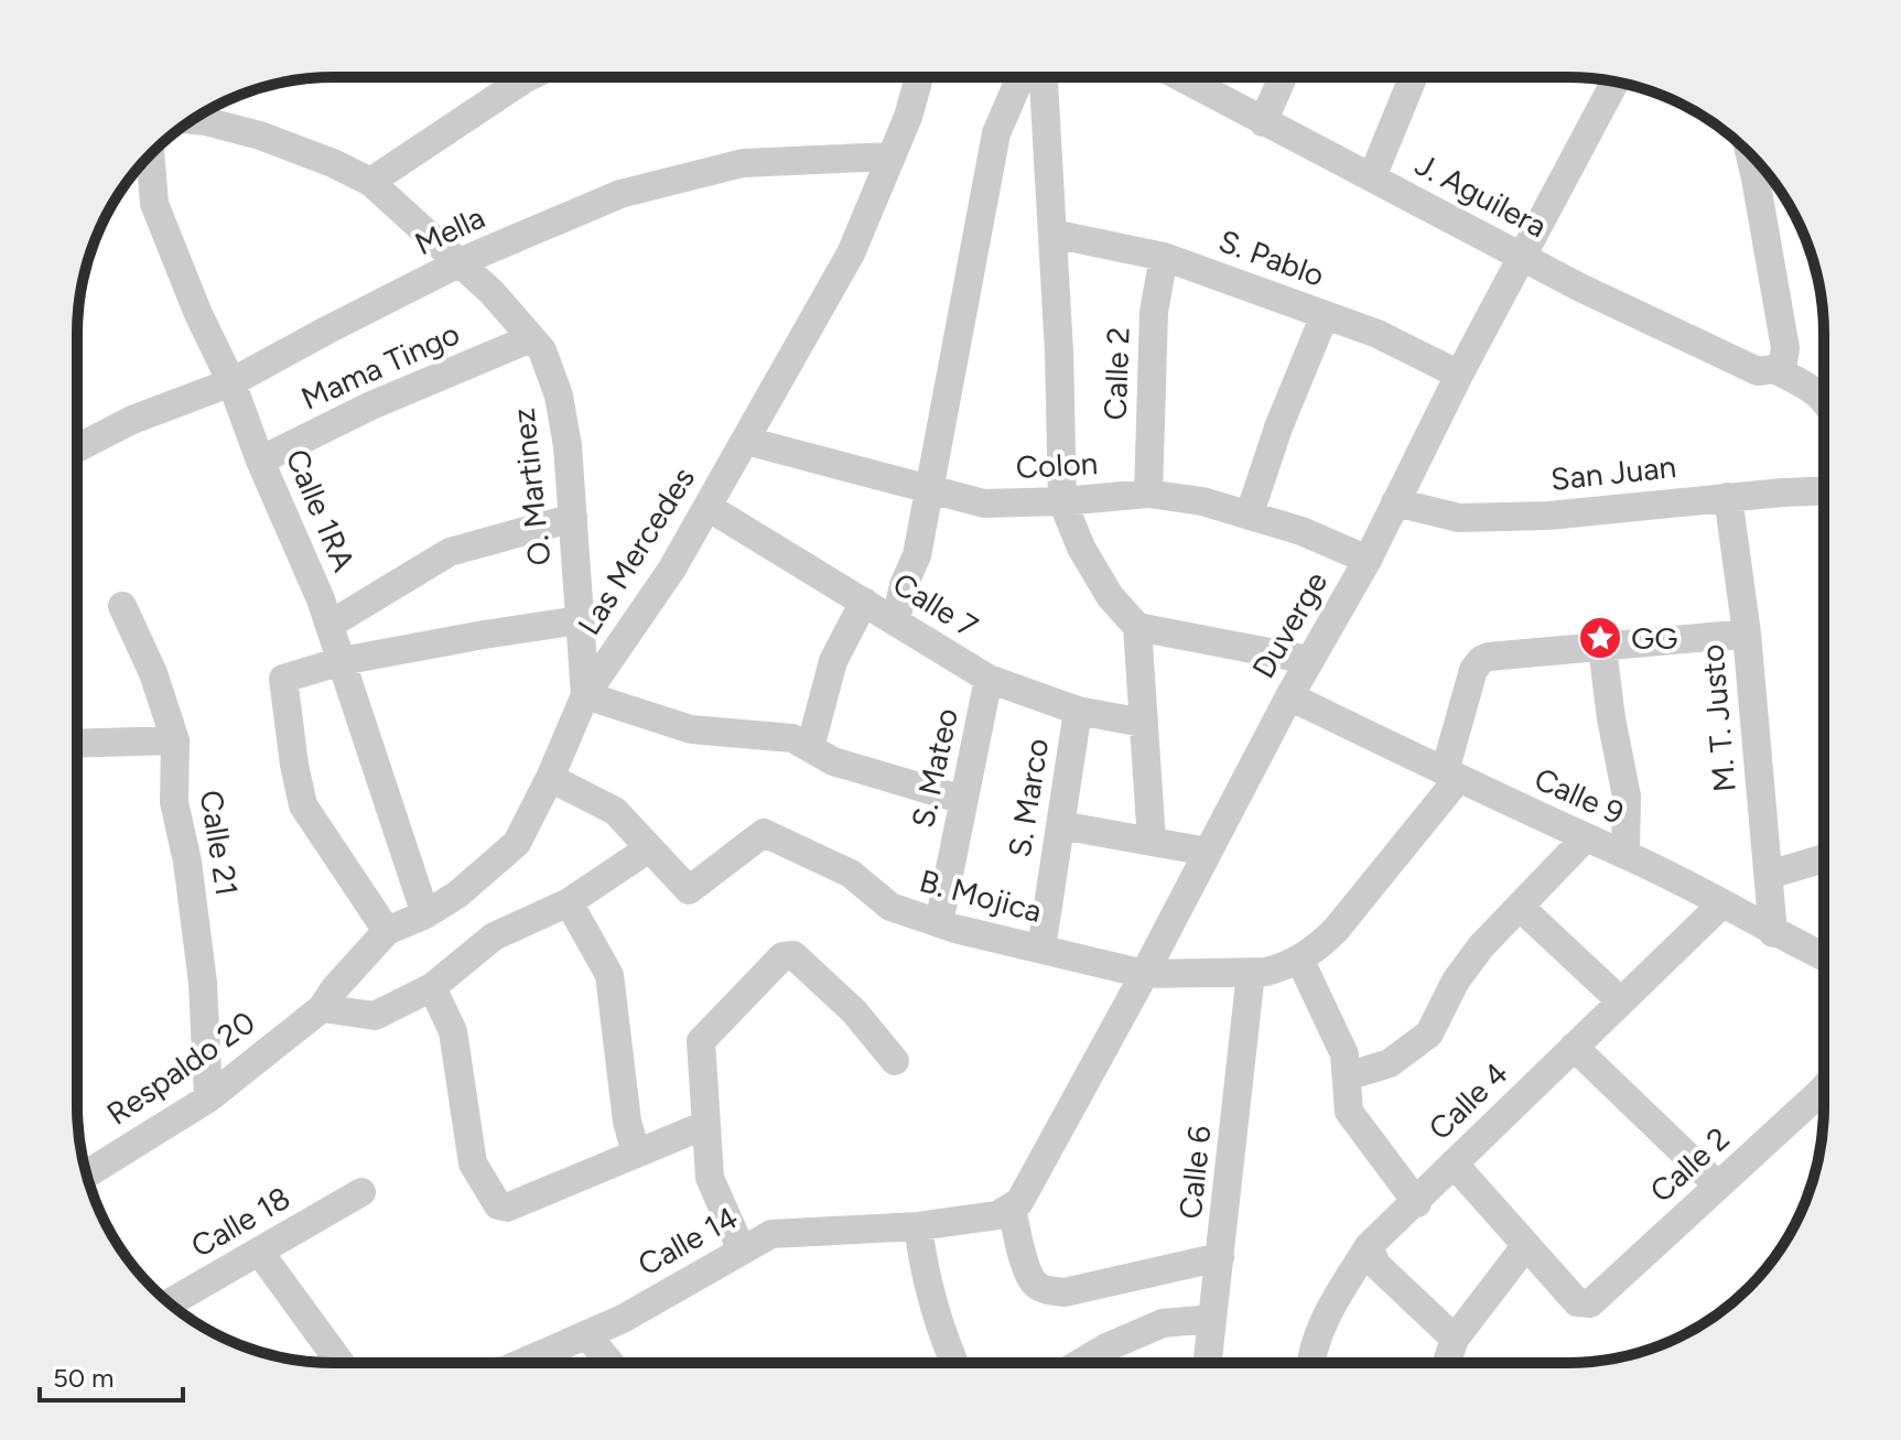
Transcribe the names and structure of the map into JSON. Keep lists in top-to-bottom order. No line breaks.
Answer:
{"streets":{"street":["J. Aguilera","Mella","S. Pablo","Mama Tingo","Calle 2","Colon","San Juan","O. Martinez","Calle 1RA","Las Mercedes","Calle 7","Duverge","M. T. Justo","S. Mateo","Calle 9","S. Marco","Calle 21","B. Mojica","Respaldo 20","Calle 4","Calle 6","Calle 18","Calle 14"]},"crossings":[["J. Aguilera","Duverge"],["Mella","O. Martinez"],["Mella","Calle 1RA"],["Mella","Las Mercedes"],["S. Pablo","Calle 2"],["S. Pablo","Duverge"],["Mama Tingo","O. Martinez"],["Mama Tingo","Calle 1RA"],["Calle 2","Colon"],["Colon","Las Mercedes"],["Colon","Duverge"],["San Juan","Duverge"],["San Juan","M. T. Justo"],["O. Martinez","Las Mercedes"],["Calle 1RA","Las Mercedes"],["Las Mercedes","Calle 7"],["Las Mercedes","Respaldo 20"],["Calle 7","S. Mateo"],["Calle 7","S. Marco"],["Duverge","Calle 9"],["Duverge","B. Mojica"],["Duverge","Calle 14"],["M. T. Justo","Calle 9"],["S. Mateo","B. Mojica"],["Calle 9","Calle 4"],["S. Marco","B. Mojica"],["Calle 21","Respaldo 20"],["B. Mojica","Calle 6"]],"places":{"place":["GG"]},"scale_bar":"50 m"}
